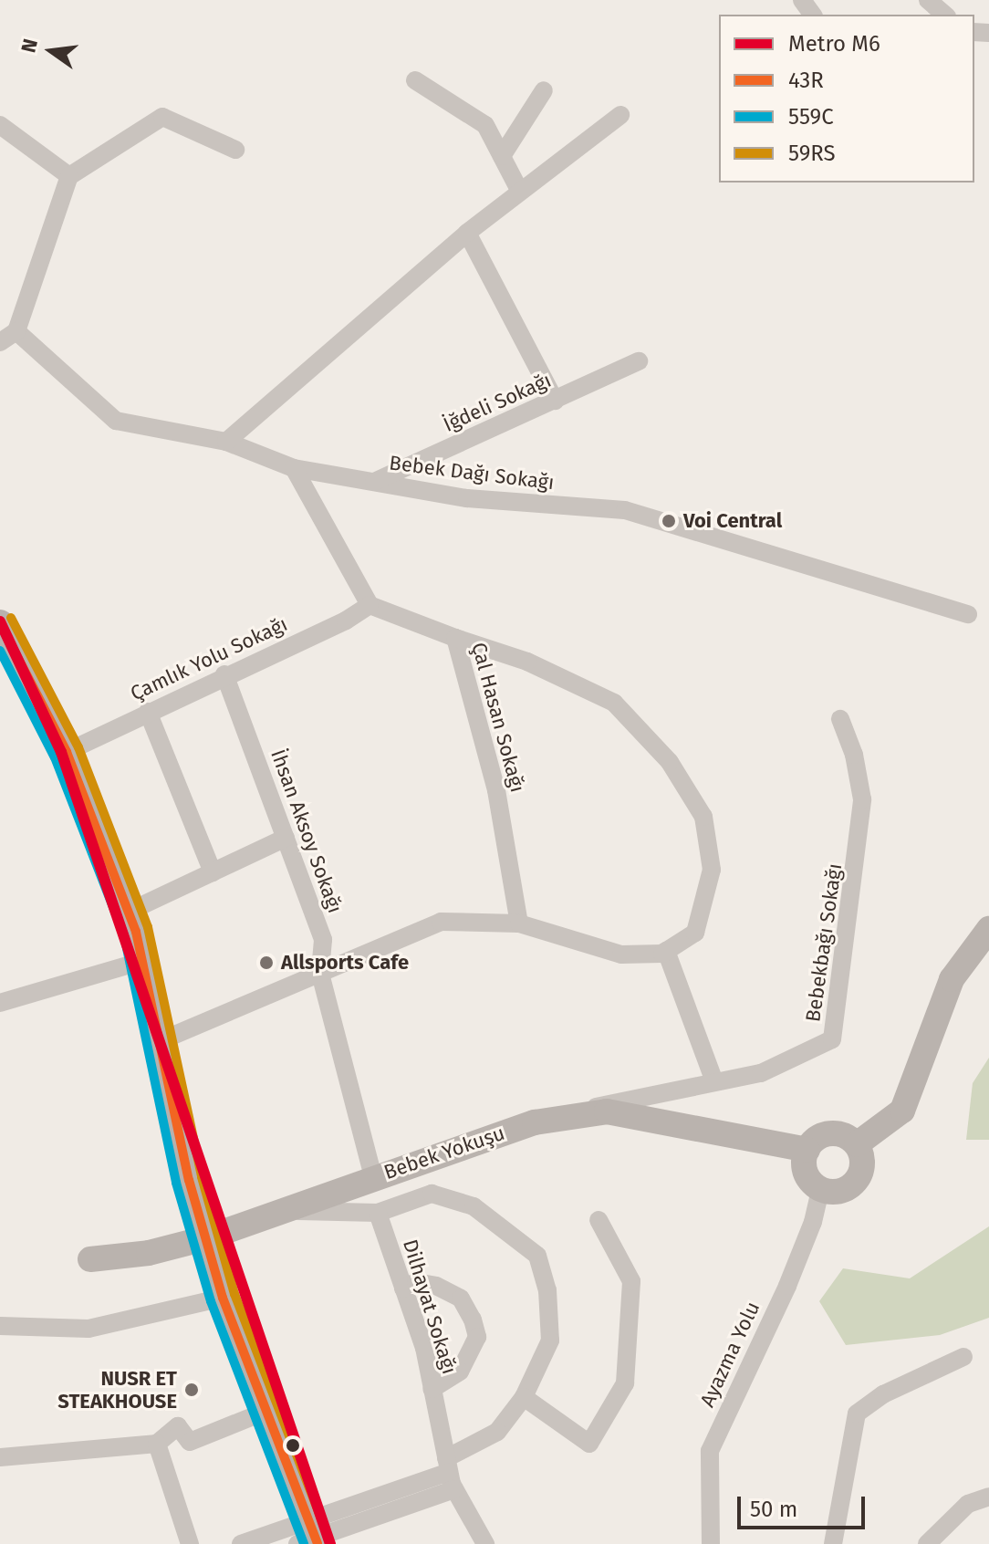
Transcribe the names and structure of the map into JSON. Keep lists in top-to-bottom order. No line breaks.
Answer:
{"streets":{"street":["İğdeli Sokağı","Bebek Dağı Sokağı","Çamlık Yolu Sokağı","Çal Hasan Sokağı","İhsan Aksoy Sokağı","Bebekbağı Sokağı","Bebek Yokuşu","Dilhayat Sokağı","Ayazma Yolu"]},"crossings":[["İğdeli Sokağı","Bebek Dağı Sokağı"],["Çamlık Yolu Sokağı","Çal Hasan Sokağı"],["Çamlık Yolu Sokağı","İhsan Aksoy Sokağı"],["İhsan Aksoy Sokağı","Bebek Yokuşu"],["Bebekbağı Sokağı","Bebek Yokuşu"],["Bebek Yokuşu","Ayazma Yolu"]],"places":["Voi Central","Allsports Cafe","NUSR ET STEAKHOUSE"],"lines":["transit line 59RS","metro line M6","transit line 43R","transit line 559C"],"legend":["Metro M6","43R","559C","59RS"],"scale_bar":"50 m","north":"left"}
